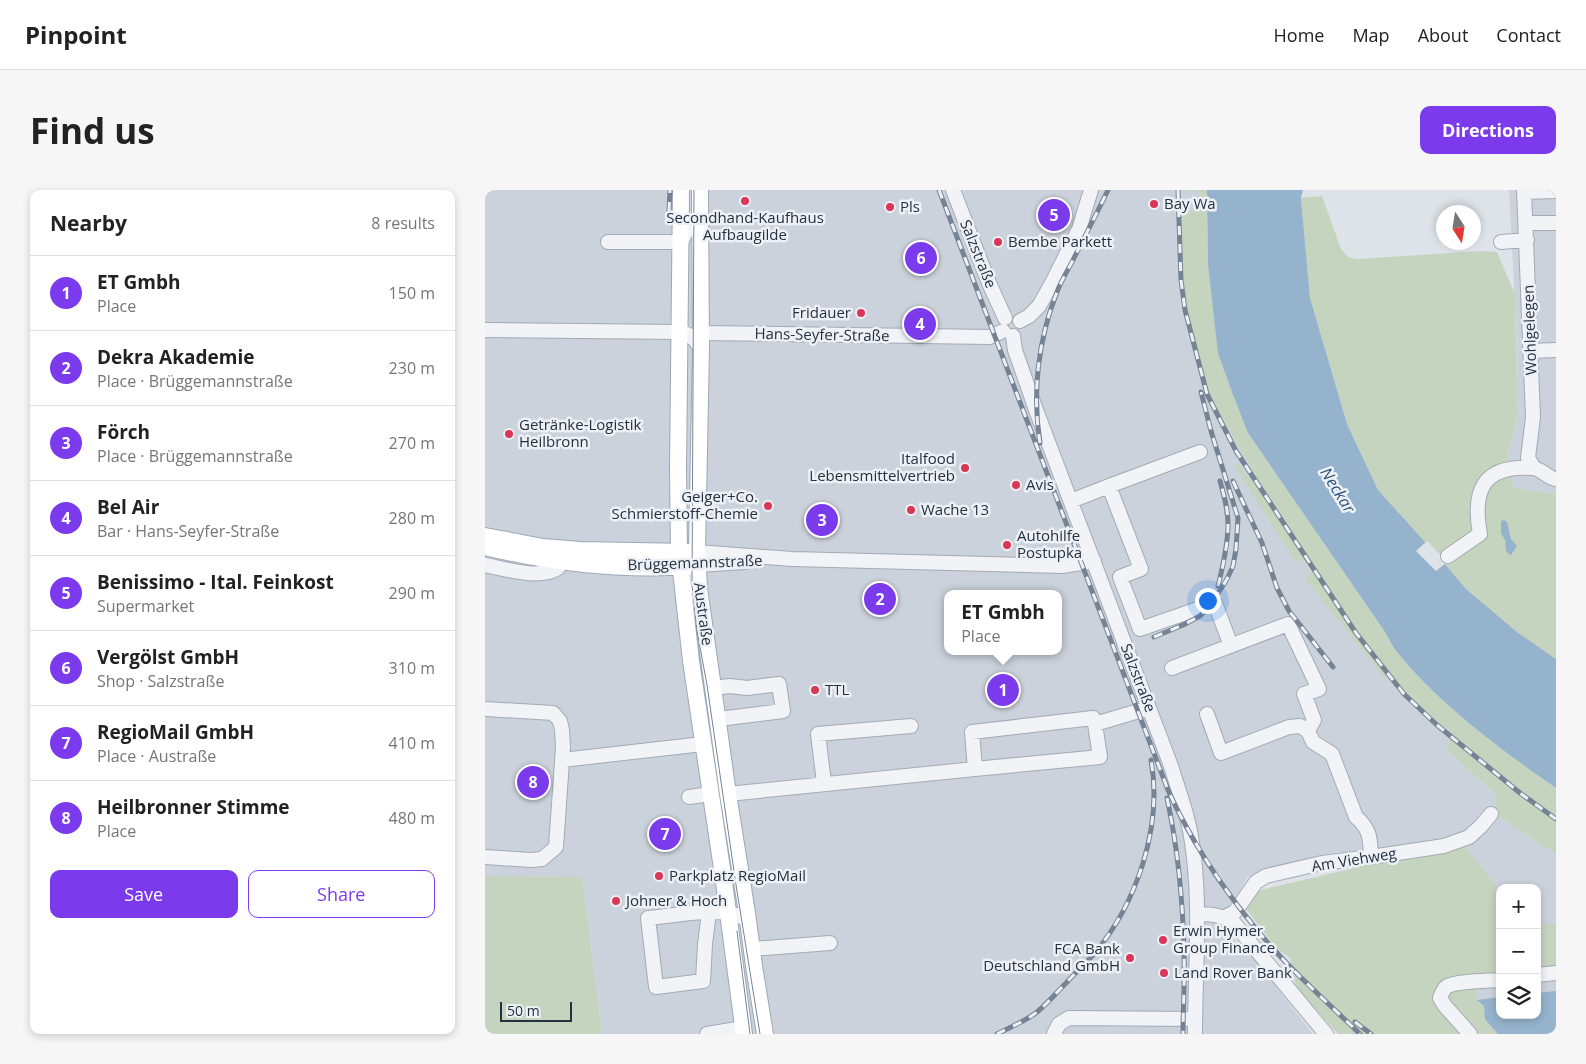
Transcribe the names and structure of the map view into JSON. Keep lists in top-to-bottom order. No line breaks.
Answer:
{"streets":{"main road":["Brüggemannstraße","Austraße"],"street":["Salzstraße","Wohlgelegen","Hans-Seyfer-Straße","Am Viehweg"]},"crossings":[["Salzstraße","Hans-Seyfer-Straße"],["Salzstraße","Brüggemannstraße"],["Hans-Seyfer-Straße","Austraße"],["Brüggemannstraße","Austraße"]],"water":["Neckar"],"places":["Secondhand-Kaufhaus Aufbaugilde","Bay Wa","Pls","Bembe Parkett","Fridauer","Getränke-Logistik Heilbronn","Italfood Lebensmittelvertrieb","Avis","Geiger+Co. Schmierstoff-Chemie","Wache 13","Autohilfe Postupka","TTL","Parkplatz RegioMail","Johner & Hoch","Erwin Hymer Group Finance","FCA Bank Deutschland GmbH","Land Rover Bank"],"scale_bar":"50 m","north":"bottom","page":{"header":"Pinpoint","nav":["Home","Map","About","Contact"],"buttons":["Directions",["Save","Share"]],"title":"Find us","heading":["Nearby","8 results"],"pins":["5","6","4","3","2","1","8","7"],"list":[{"mark":"1","name":"ET Gmbh","note":"Place","value":"150 m"},{"mark":"2","name":"Dekra Akademie","note":"Place · Brüggemannstraße","value":"230 m"},{"mark":"3","name":"Förch","note":"Place · Brüggemannstraße","value":"270 m"},{"mark":"4","name":"Bel Air","note":"Bar · Hans-Seyfer-Straße","value":"280 m"},{"mark":"5","name":"Benissimo - Ital. Feinkost","note":"Supermarket","value":"290 m"},{"mark":"6","name":"Vergölst GmbH","note":"Shop · Salzstraße","value":"310 m"},{"mark":"7","name":"RegioMail GmbH","note":"Place · Austraße","value":"410 m"},{"mark":"8","name":"Heilbronner Stimme","note":"Place","value":"480 m"}],"popup":["ET Gmbh","Place"],"map_buttons":["+","−"],"scale":"50 m"}}
